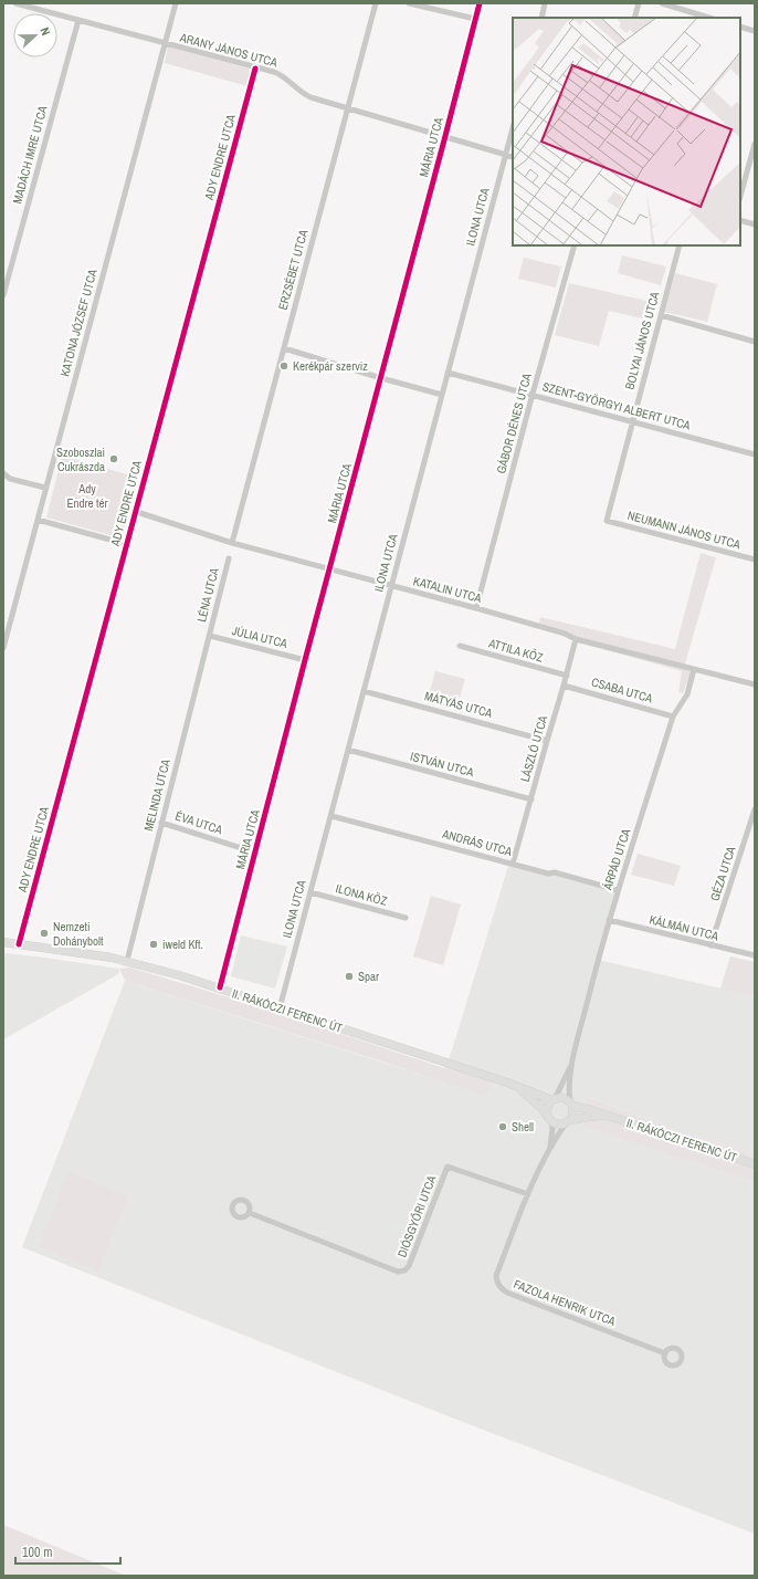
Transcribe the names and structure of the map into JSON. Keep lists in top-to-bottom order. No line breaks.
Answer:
{"streets":{"main road":["II. RÁKÓCZI FERENC ÚT"],"street":["ARANY JÁNOS UTCA","MÁRIA UTCA","MADÁCH IMRE UTCA","ADY ENDRE UTCA","ILONA UTCA","ERZSÉBET UTCA","KATONA JÓZSEF UTCA","BOLYAI JÁNOS UTCA","SZENT-GYÖRGYI ALBERT UTCA","GÁBOR DÉNES UTCA","NEUMANN JÁNOS UTCA","KATALIN UTCA","LÉNA UTCA","JÚLIA UTCA","ATTILA KÖZ","CSABA UTCA","MÁTYÁS UTCA","LÁSZLÓ UTCA","ISTVÁN UTCA","MELINDA UTCA","ÉVA UTCA","ANDRÁS UTCA","ÁRPÁD UTCA","GÉZA UTCA","ILONA KÖZ","KÁLMÁN UTCA","DIÓSGYŐRI UTCA","FAZOLA HENRIK UTCA"]},"crossings":[["ARANY JÁNOS UTCA","MÁRIA UTCA"],["ARANY JÁNOS UTCA","MADÁCH IMRE UTCA"],["ARANY JÁNOS UTCA","ADY ENDRE UTCA"],["ARANY JÁNOS UTCA","ILONA UTCA"],["ARANY JÁNOS UTCA","ERZSÉBET UTCA"],["ARANY JÁNOS UTCA","KATONA JÓZSEF UTCA"],["MÁRIA UTCA","KATALIN UTCA"],["MÁRIA UTCA","JÚLIA UTCA"],["MÁRIA UTCA","ÉVA UTCA"],["MÁRIA UTCA","II. RÁKÓCZI FERENC ÚT"],["ADY ENDRE UTCA","KATALIN UTCA"],["ADY ENDRE UTCA","II. RÁKÓCZI FERENC ÚT"],["ILONA UTCA","SZENT-GYÖRGYI ALBERT UTCA"],["ILONA UTCA","KATALIN UTCA"],["ILONA UTCA","MÁTYÁS UTCA"],["ILONA UTCA","ISTVÁN UTCA"],["ILONA UTCA","ANDRÁS UTCA"],["ILONA UTCA","ILONA KÖZ"],["ILONA UTCA","II. RÁKÓCZI FERENC ÚT"],["ERZSÉBET UTCA","KATALIN UTCA"],["BOLYAI JÁNOS UTCA","SZENT-GYÖRGYI ALBERT UTCA"],["BOLYAI JÁNOS UTCA","NEUMANN JÁNOS UTCA"],["SZENT-GYÖRGYI ALBERT UTCA","GÁBOR DÉNES UTCA"],["GÁBOR DÉNES UTCA","KATALIN UTCA"],["KATALIN UTCA","LÁSZLÓ UTCA"],["KATALIN UTCA","ÁRPÁD UTCA"],["LÉNA UTCA","JÚLIA UTCA"],["LÉNA UTCA","MELINDA UTCA"],["JÚLIA UTCA","MELINDA UTCA"],["ATTILA KÖZ","LÁSZLÓ UTCA"],["CSABA UTCA","LÁSZLÓ UTCA"],["CSABA UTCA","ÁRPÁD UTCA"],["MÁTYÁS UTCA","LÁSZLÓ UTCA"],["LÁSZLÓ UTCA","ISTVÁN UTCA"],["LÁSZLÓ UTCA","ANDRÁS UTCA"],["MELINDA UTCA","ÉVA UTCA"],["MELINDA UTCA","II. RÁKÓCZI FERENC ÚT"],["ANDRÁS UTCA","ÁRPÁD UTCA"],["ÁRPÁD UTCA","KÁLMÁN UTCA"],["ÁRPÁD UTCA","II. RÁKÓCZI FERENC ÚT"],["GÉZA UTCA","KÁLMÁN UTCA"],["DIÓSGYŐRI UTCA","FAZOLA HENRIK UTCA"]],"parks":["Ady Endre tér"],"places":["Kerékpár szerviz","Szoboszlai Cukrászda","Nemzeti Dohánybolt","iweld Kft.","Spar","Shell"],"scale_bar":"100 m","north":"right"}
